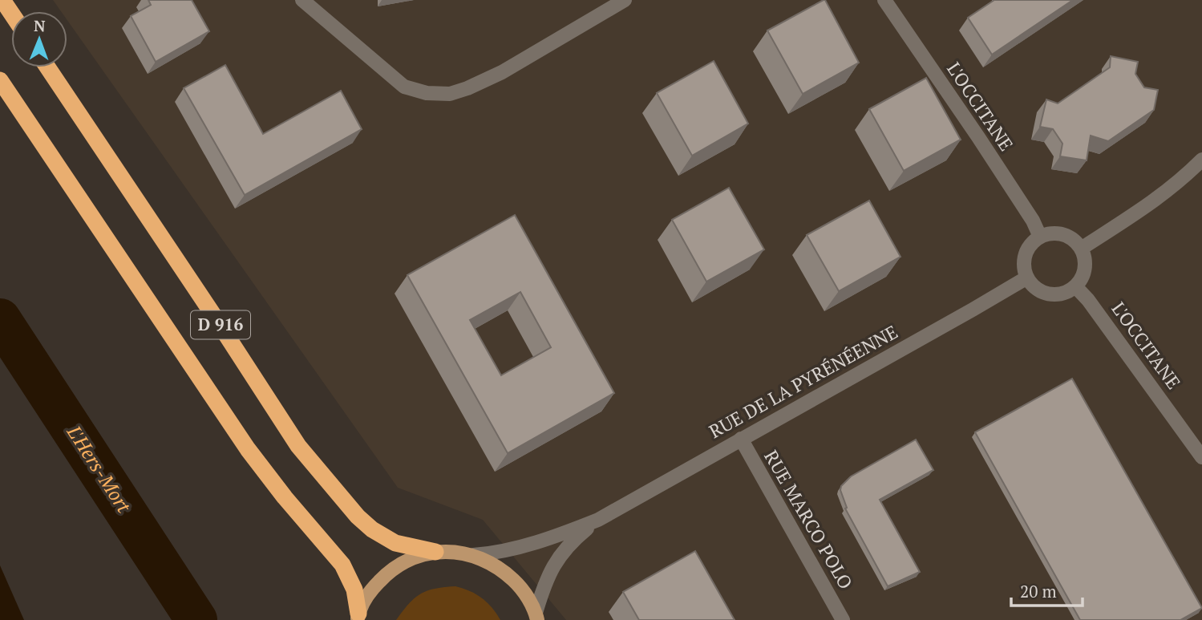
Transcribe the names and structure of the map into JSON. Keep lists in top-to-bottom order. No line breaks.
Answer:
{"streets":{"highway":["D 916"],"street":["L'OCCITANE","RUE DE LA PYRÉNÉENNE","RUE MARCO POLO"]},"crossings":[["L'OCCITANE","RUE DE LA PYRÉNÉENNE"],["RUE DE LA PYRÉNÉENNE","RUE MARCO POLO"]],"water":["L'Hers-Mort"],"scale_bar":"20 m","north":"top"}
